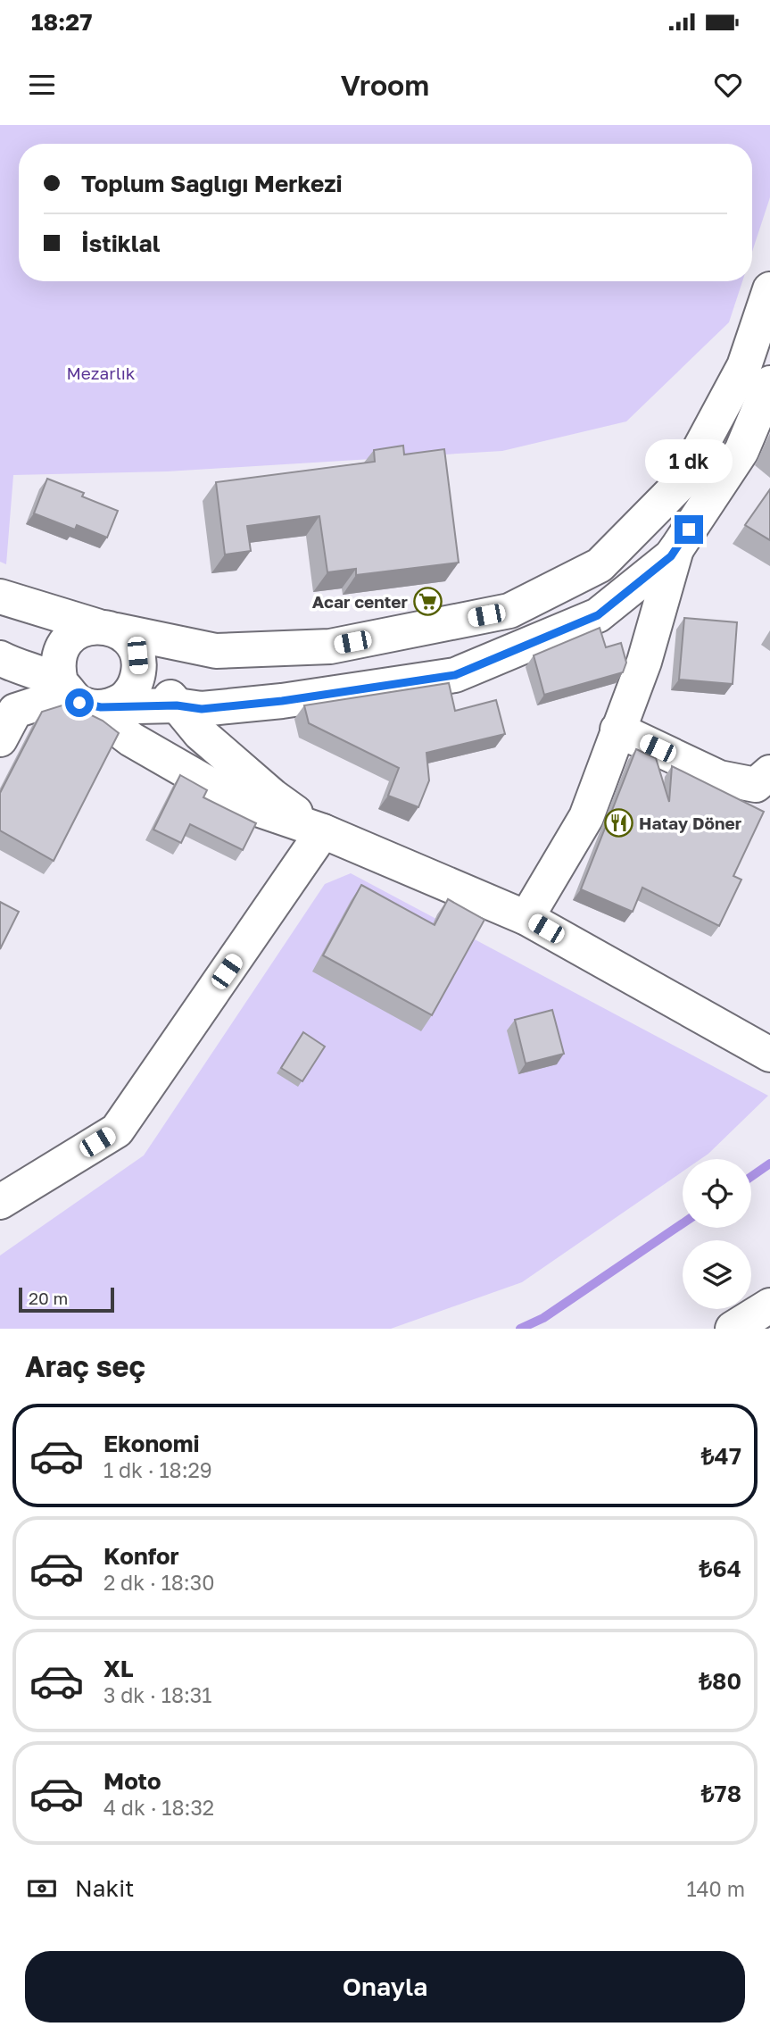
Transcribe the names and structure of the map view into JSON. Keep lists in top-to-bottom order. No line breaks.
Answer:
{"parks":["Mezarlık"],"places":{"supermarket":["Acar center"],"restaurant":["Hatay Döner"]},"scale_bar":"20 m","page":{"status":"18:27","header":"Vroom","banner":["Toplum Saglıgı Merkezi","İstiklal"],"bubble":"1 dk","scale":"20 m","heading":"Araç seç","list":[{"name":"Ekonomi","note":"1 dk · 18:29","value":"₺47"},{"name":"Konfor","note":"2 dk · 18:30","value":"₺64"},{"name":"XL","note":"3 dk · 18:31","value":"₺80"},{"name":"Moto","note":"4 dk · 18:32","value":"₺78"}],"pay":["Nakit","140 m"],"buttons":"Onayla"}}
